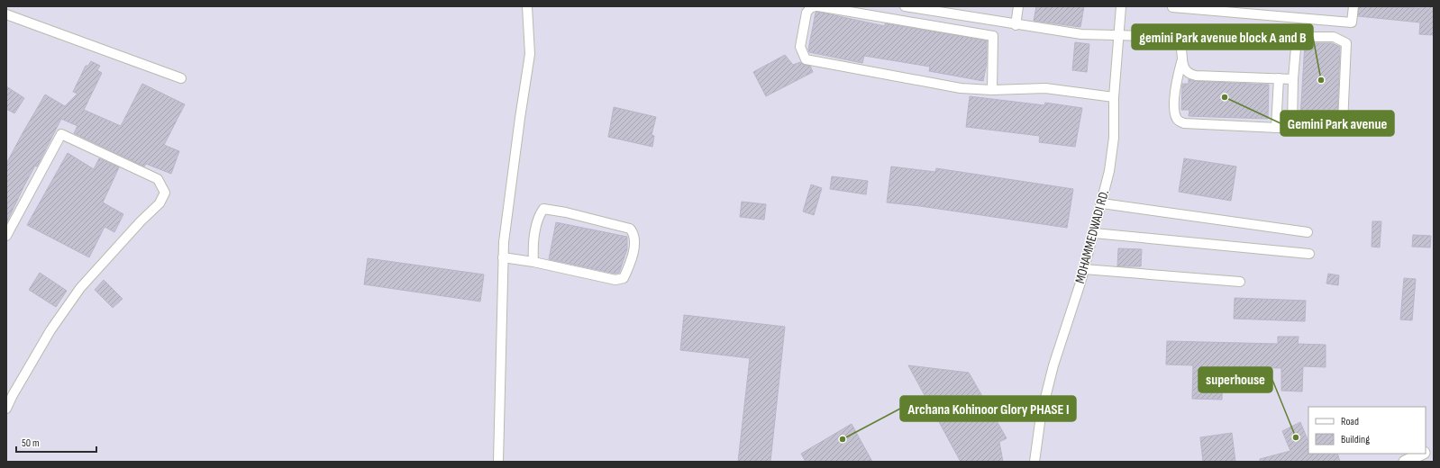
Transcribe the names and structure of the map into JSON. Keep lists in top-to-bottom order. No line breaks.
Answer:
{"streets":{"street":["MOHAMMEDWADI RD."]},"places":["gemini Park avenue block A and B","Gemini Park avenue","superhouse","Archana Kohinoor Glory PHASE I"],"legend":["Road","Building"],"scale_bar":"50 m"}
